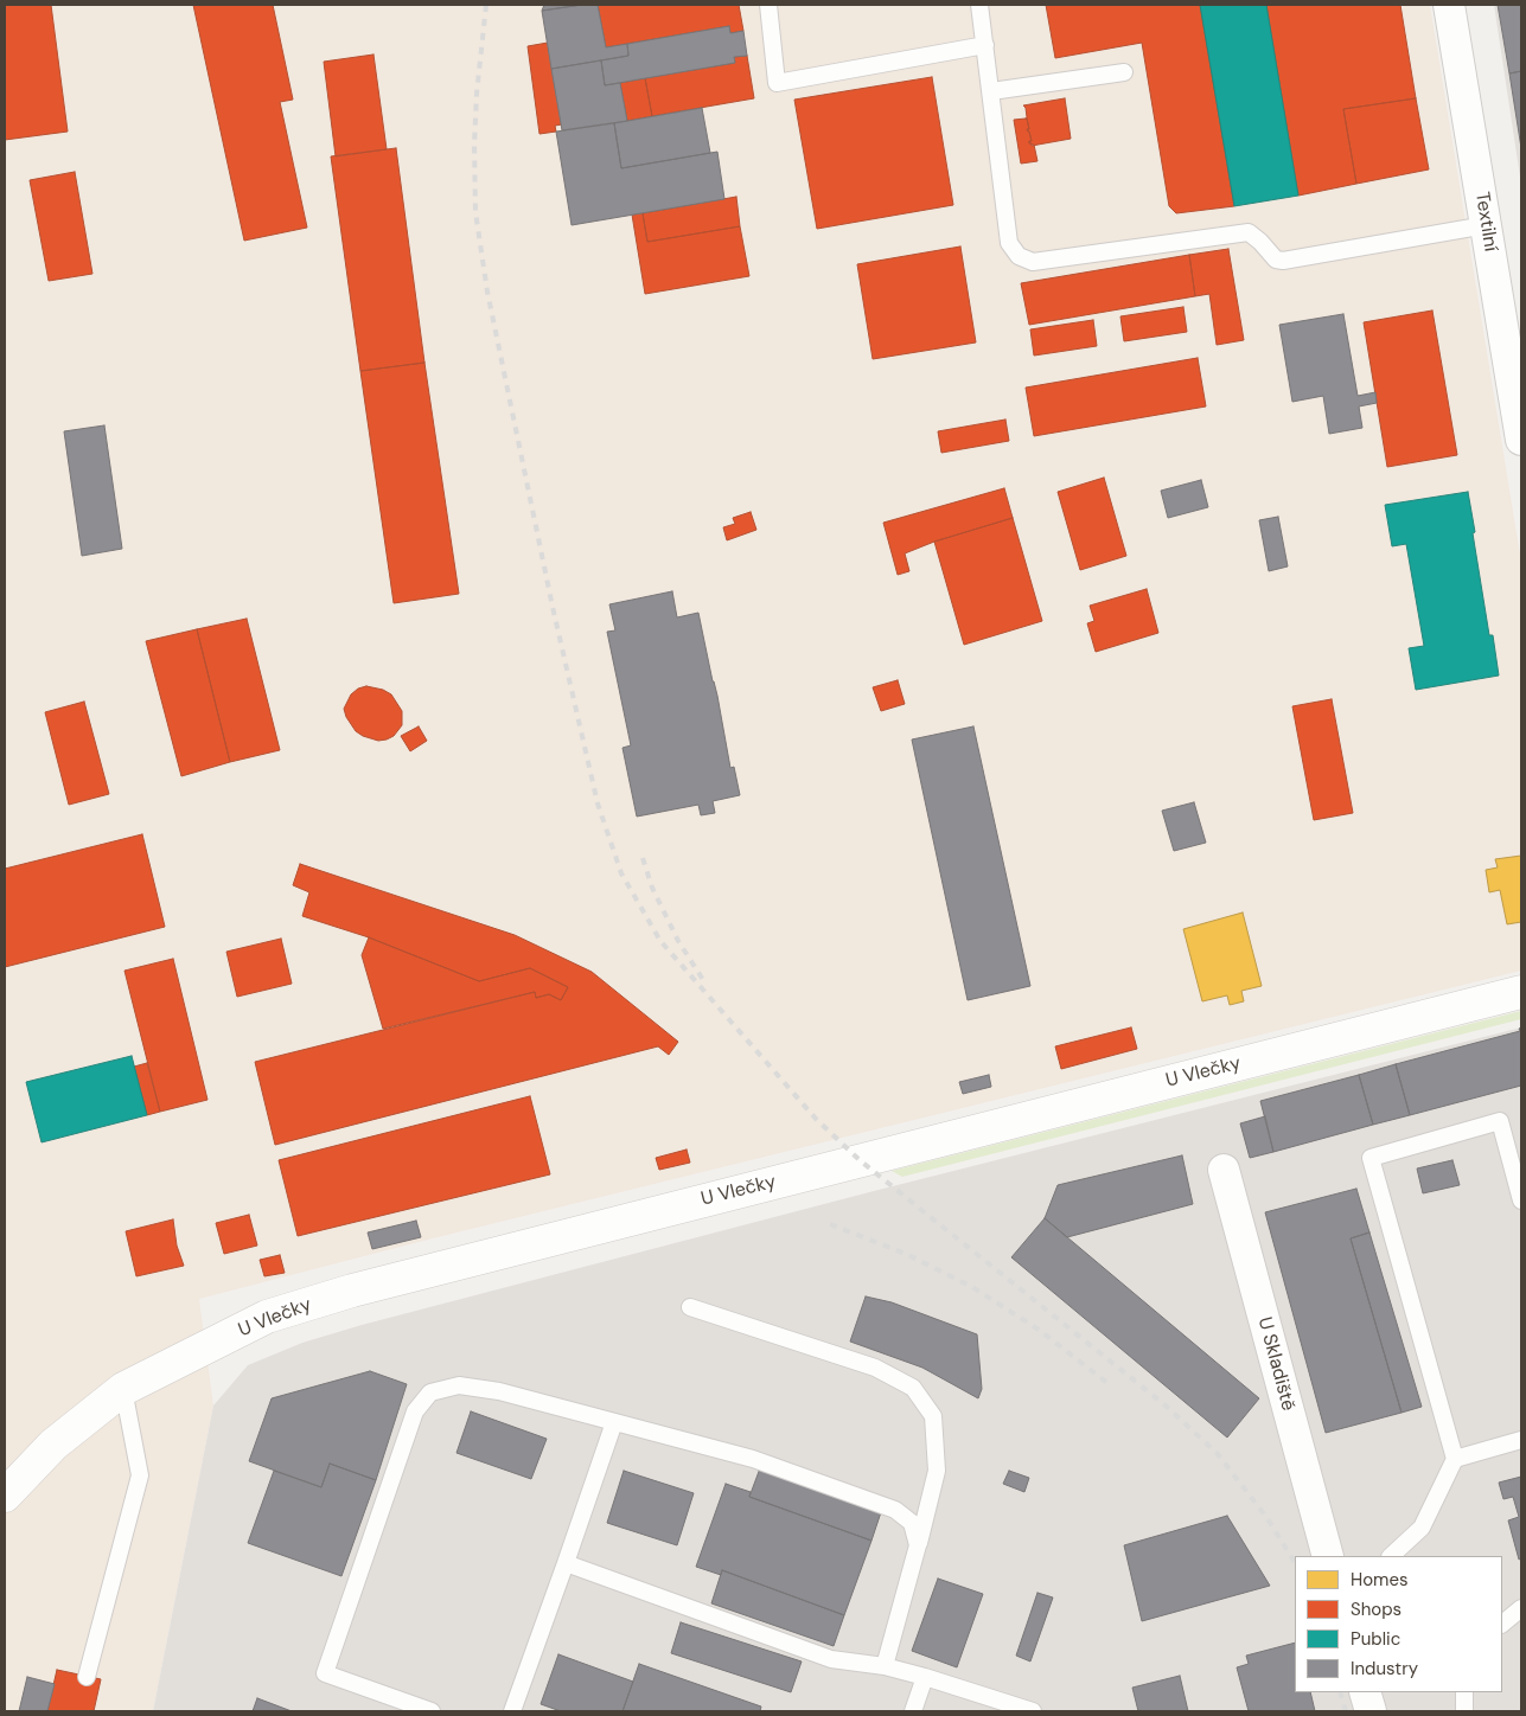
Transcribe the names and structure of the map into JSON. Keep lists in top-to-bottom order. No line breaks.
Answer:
{"streets":{"street":["Textilní","U Vlečky","U Skladiště"]},"legend":["Homes","Shops","Public","Industry"]}
